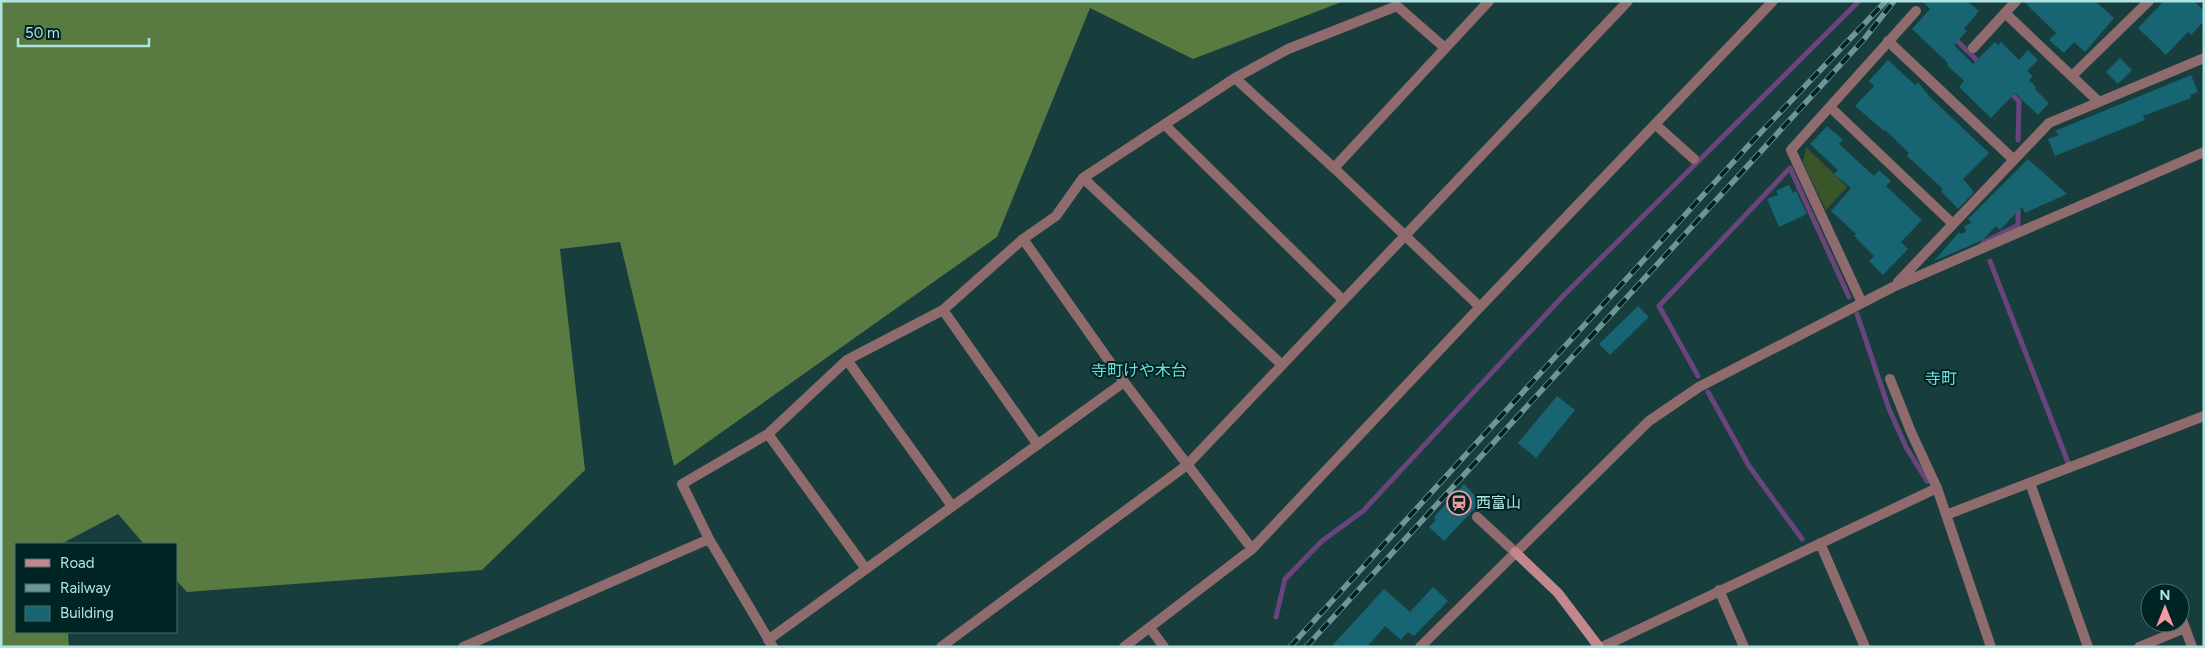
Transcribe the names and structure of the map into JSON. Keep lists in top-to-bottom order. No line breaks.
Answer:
{"districts":["寺町けや木台","寺町"],"places":{"station":["西富山"]},"legend":["Road","Railway","Building"],"scale_bar":"50 m","north":"top"}
